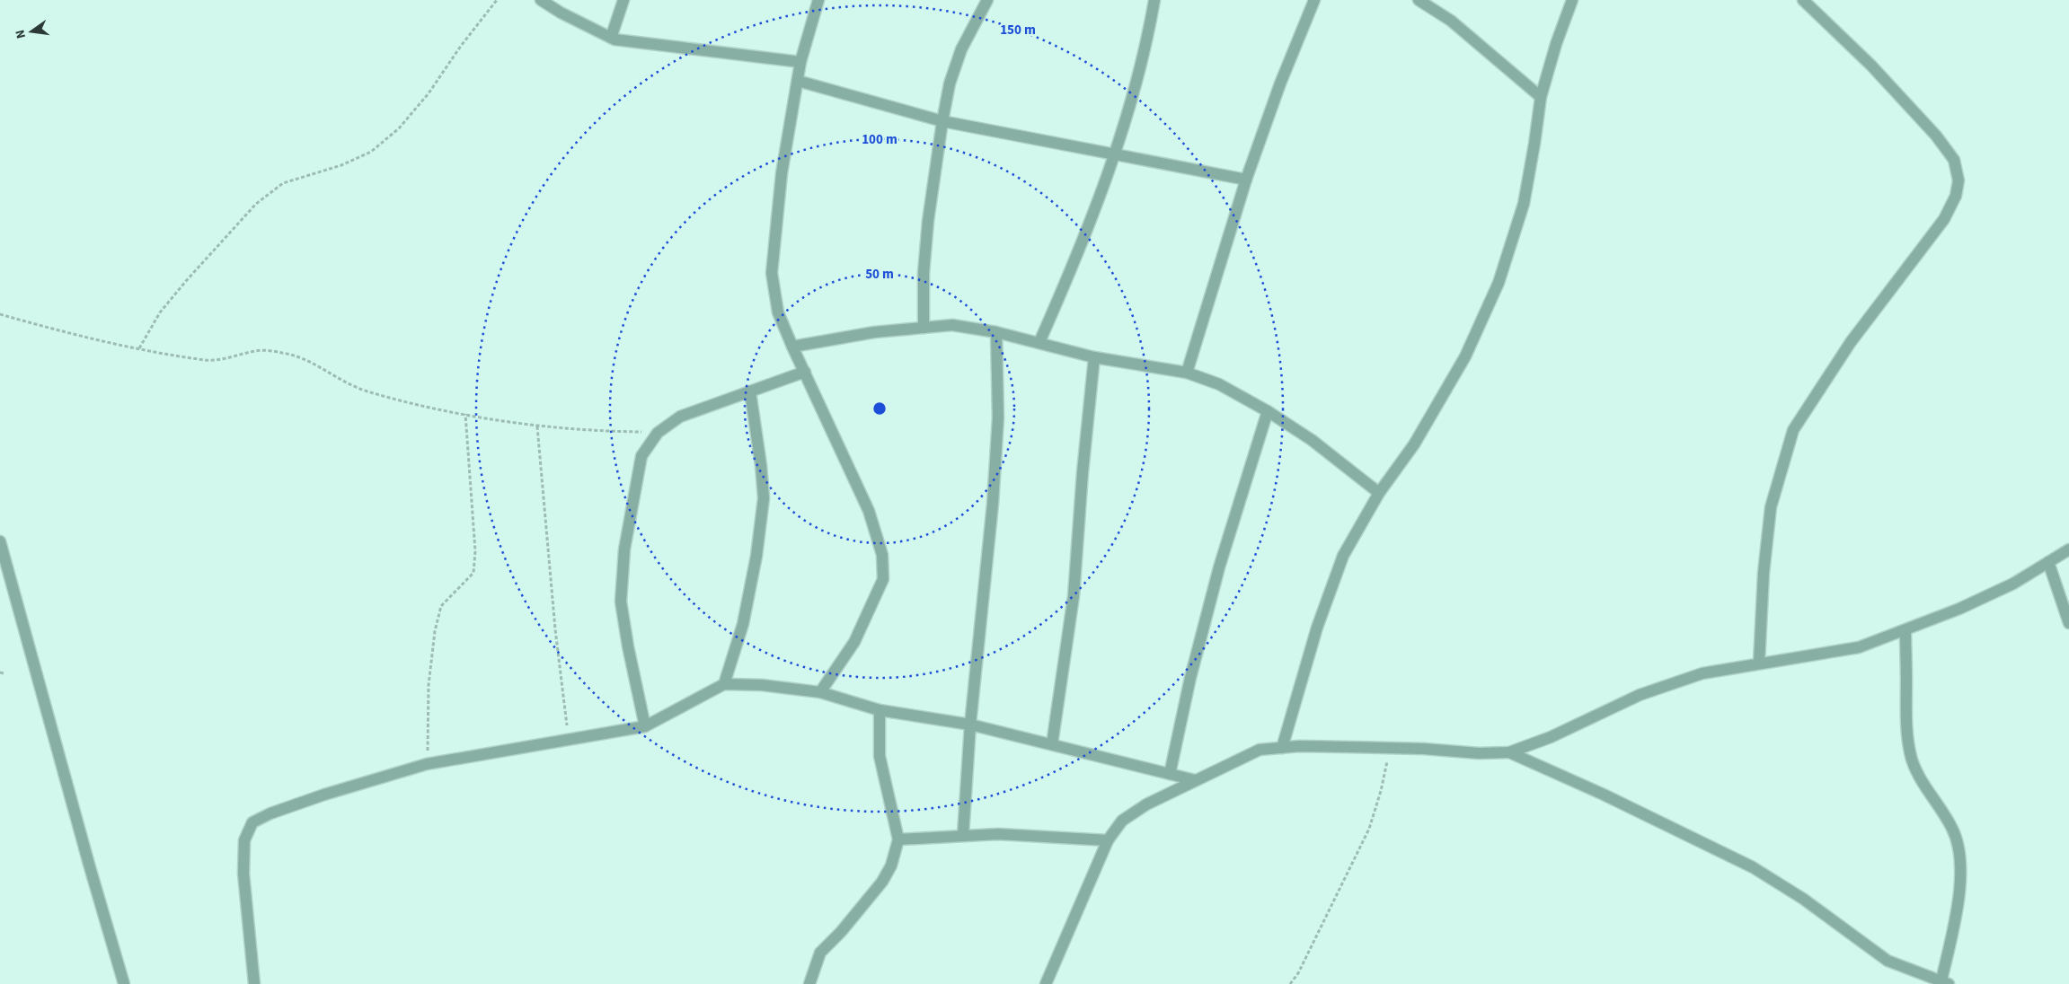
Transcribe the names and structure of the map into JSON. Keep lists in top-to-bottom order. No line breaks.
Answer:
{"north":"left","rings":["150 m","100 m","50 m"]}
